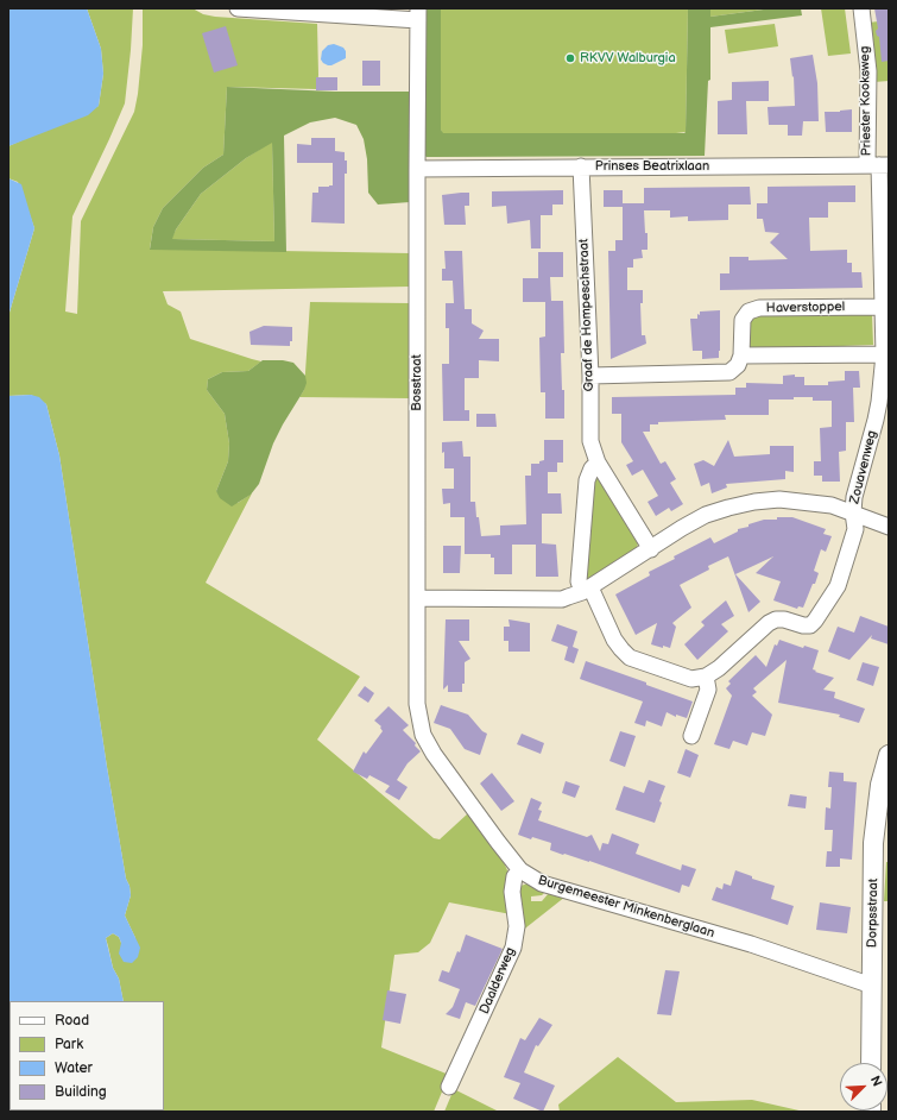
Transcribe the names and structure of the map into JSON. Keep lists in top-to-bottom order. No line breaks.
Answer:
{"streets":{"street":["Priester Kooksweg","Prinses Beatrixlaan","Haverstoppel","Graaf de Hompeschstraat","Bosstraat","Zouavenweg","Burgemeester Minkenberglaan","Dorpsstraat","Daalderweg"]},"crossings":[["Priester Kooksweg","Prinses Beatrixlaan"],["Priester Kooksweg","Zouavenweg"],["Prinses Beatrixlaan","Graaf de Hompeschstraat"],["Prinses Beatrixlaan","Bosstraat"],["Prinses Beatrixlaan","Zouavenweg"],["Haverstoppel","Zouavenweg"],["Bosstraat","Burgemeester Minkenberglaan"],["Burgemeester Minkenberglaan","Dorpsstraat"],["Burgemeester Minkenberglaan","Daalderweg"]],"places":["RKVV Walburgia"],"legend":["Road","Park","Water","Building"],"north":"top right"}
